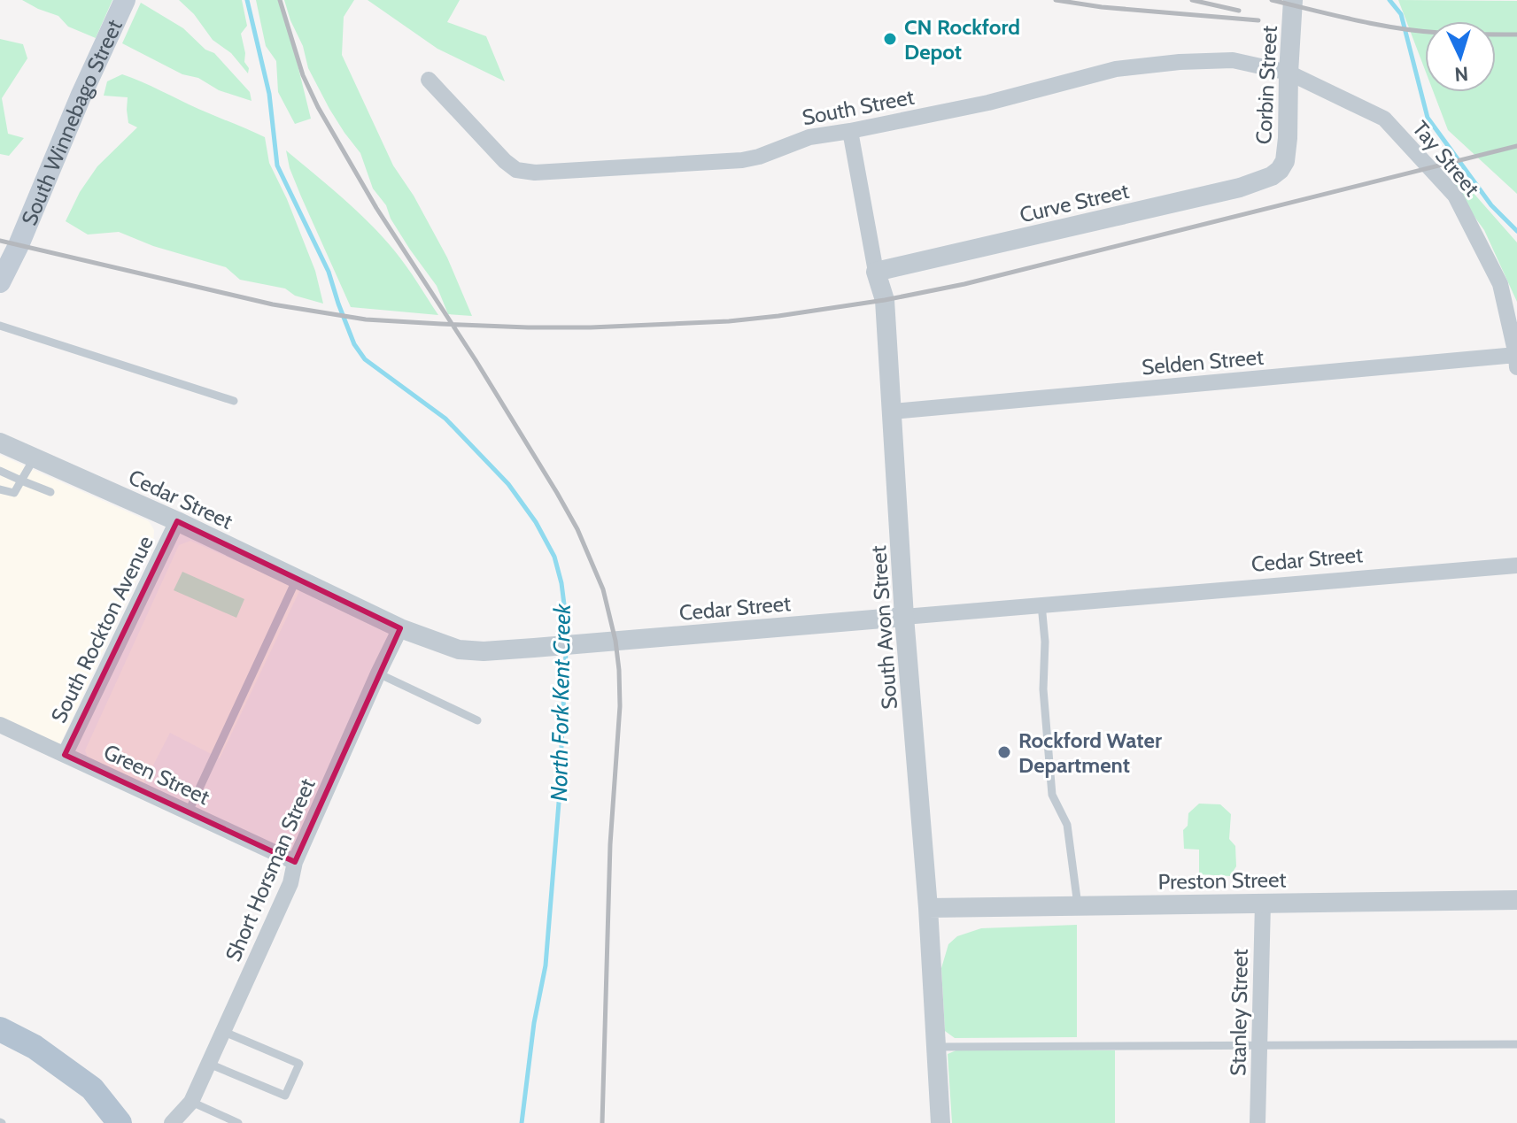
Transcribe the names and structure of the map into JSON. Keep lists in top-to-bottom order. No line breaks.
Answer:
{"streets":{"main road":["South Winnebago Street"],"street":["Corbin Street","South Street","Tay Street","Curve Street","Selden Street","Cedar Street","South Avon Street","South Rockton Avenue","Green Street","Short Horsman Street","Preston Street","Stanley Street"]},"crossings":[["Corbin Street","South Street"],["Corbin Street","Tay Street"],["Corbin Street","Curve Street"],["South Street","Tay Street"],["South Street","South Avon Street"],["Tay Street","Selden Street"],["Curve Street","South Avon Street"],["Selden Street","South Avon Street"],["Cedar Street","South Avon Street"],["Cedar Street","South Rockton Avenue"],["Cedar Street","Short Horsman Street"],["South Avon Street","Preston Street"],["South Rockton Avenue","Green Street"],["Green Street","Short Horsman Street"],["Preston Street","Stanley Street"]],"water":["North Fork Kent Creek"],"places":["CN Rockford Depot","Rockford Water Department"],"north":"bottom"}
